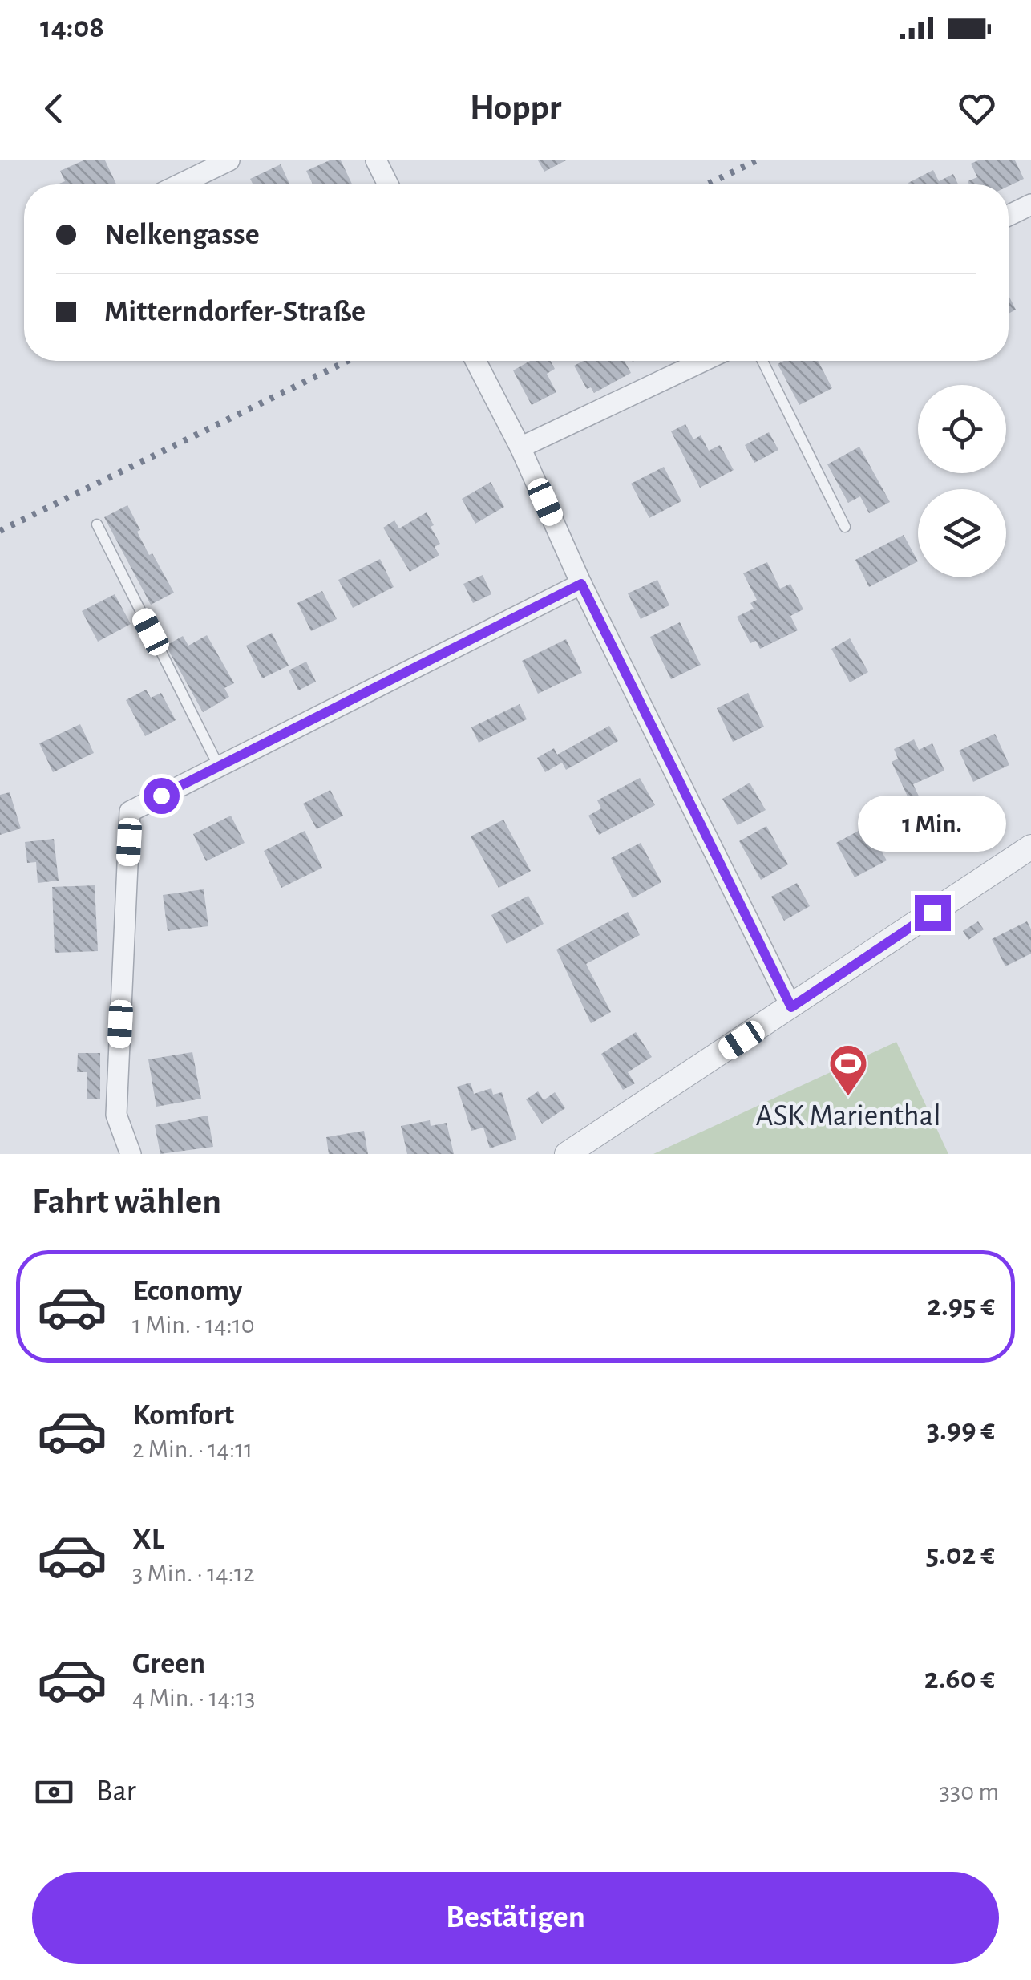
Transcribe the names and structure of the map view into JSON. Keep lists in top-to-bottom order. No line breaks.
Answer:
{"places":{"sports":["ASK Marienthal"]},"page":{"status":"14:08","header":"Hoppr","banner":["Nelkengasse","Mitterndorfer-Straße"],"bubble":"1 Min.","heading":"Fahrt wählen","list":[{"name":"Economy","note":"1 Min. · 14:10","value":"2.95 €"},{"name":"Komfort","note":"2 Min. · 14:11","value":"3.99 €"},{"name":"XL","note":"3 Min. · 14:12","value":"5.02 €"},{"name":"Green","note":"4 Min. · 14:13","value":"2.60 €"}],"pay":["Bar","330 m"],"buttons":"Bestätigen"}}
